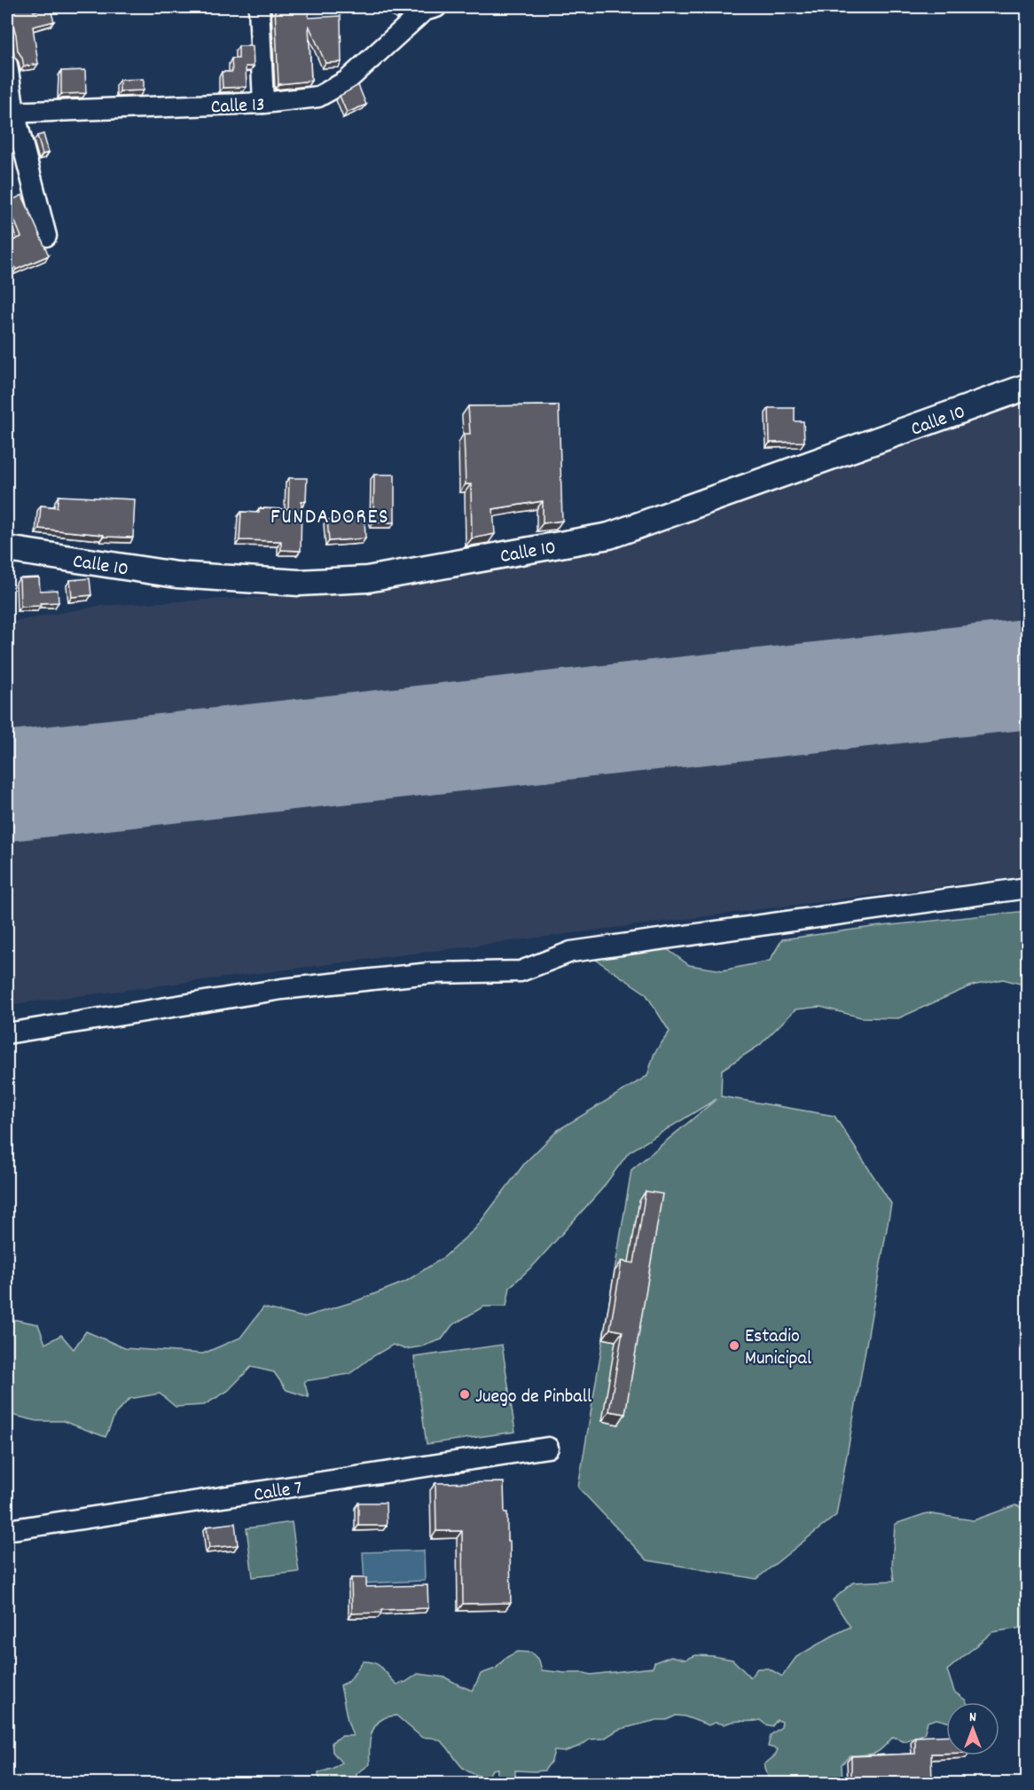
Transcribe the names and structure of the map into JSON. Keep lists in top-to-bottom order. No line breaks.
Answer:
{"streets":{"main road":["Calle 10"],"street":["Calle 13","Calle 7"]},"districts":["FUNDADORES"],"places":["Estadio Municipal","Juego de Pinball"],"north":"top"}
